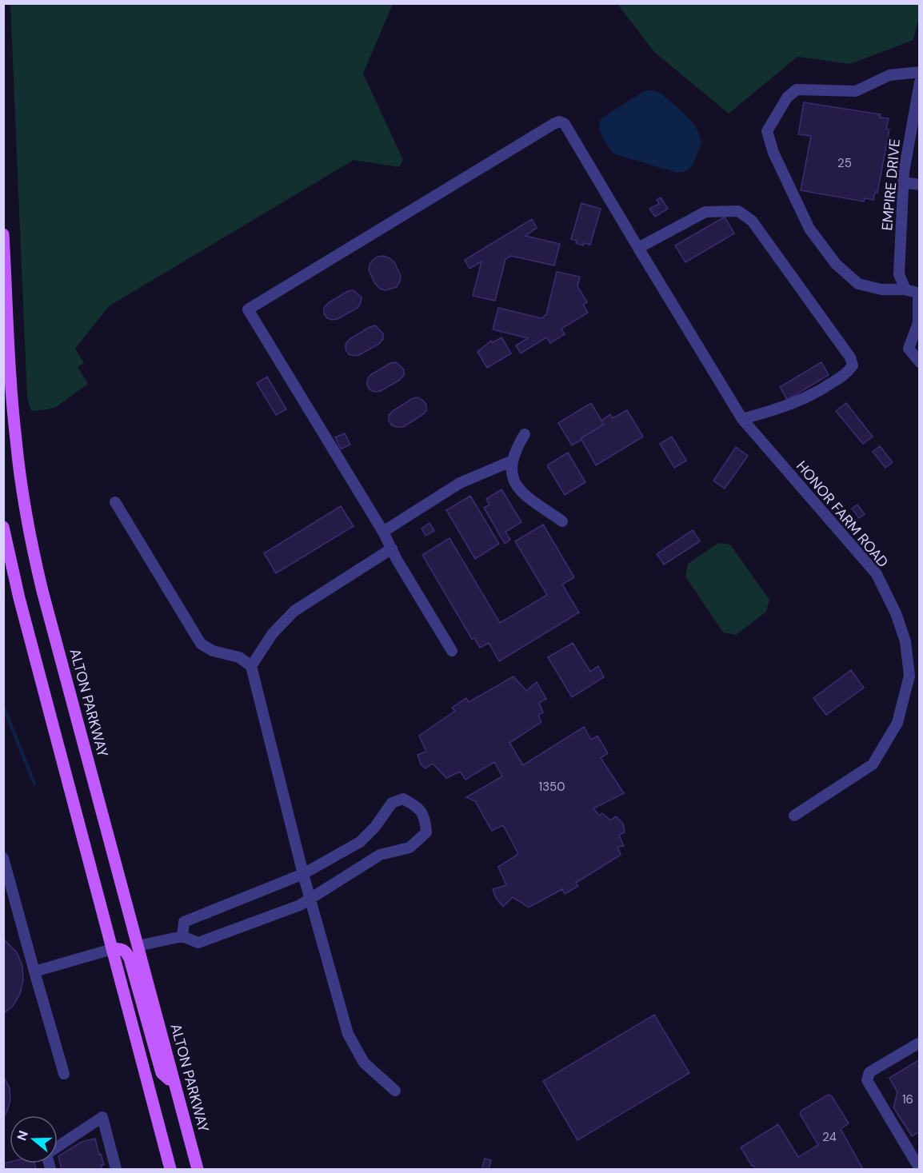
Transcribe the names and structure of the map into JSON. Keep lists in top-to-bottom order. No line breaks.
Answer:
{"streets":{"main road":["ALTON PARKWAY"],"street":["EMPIRE DRIVE","HONOR FARM ROAD"]},"house_numbers":["25","1350","16","24"],"north":"left"}
